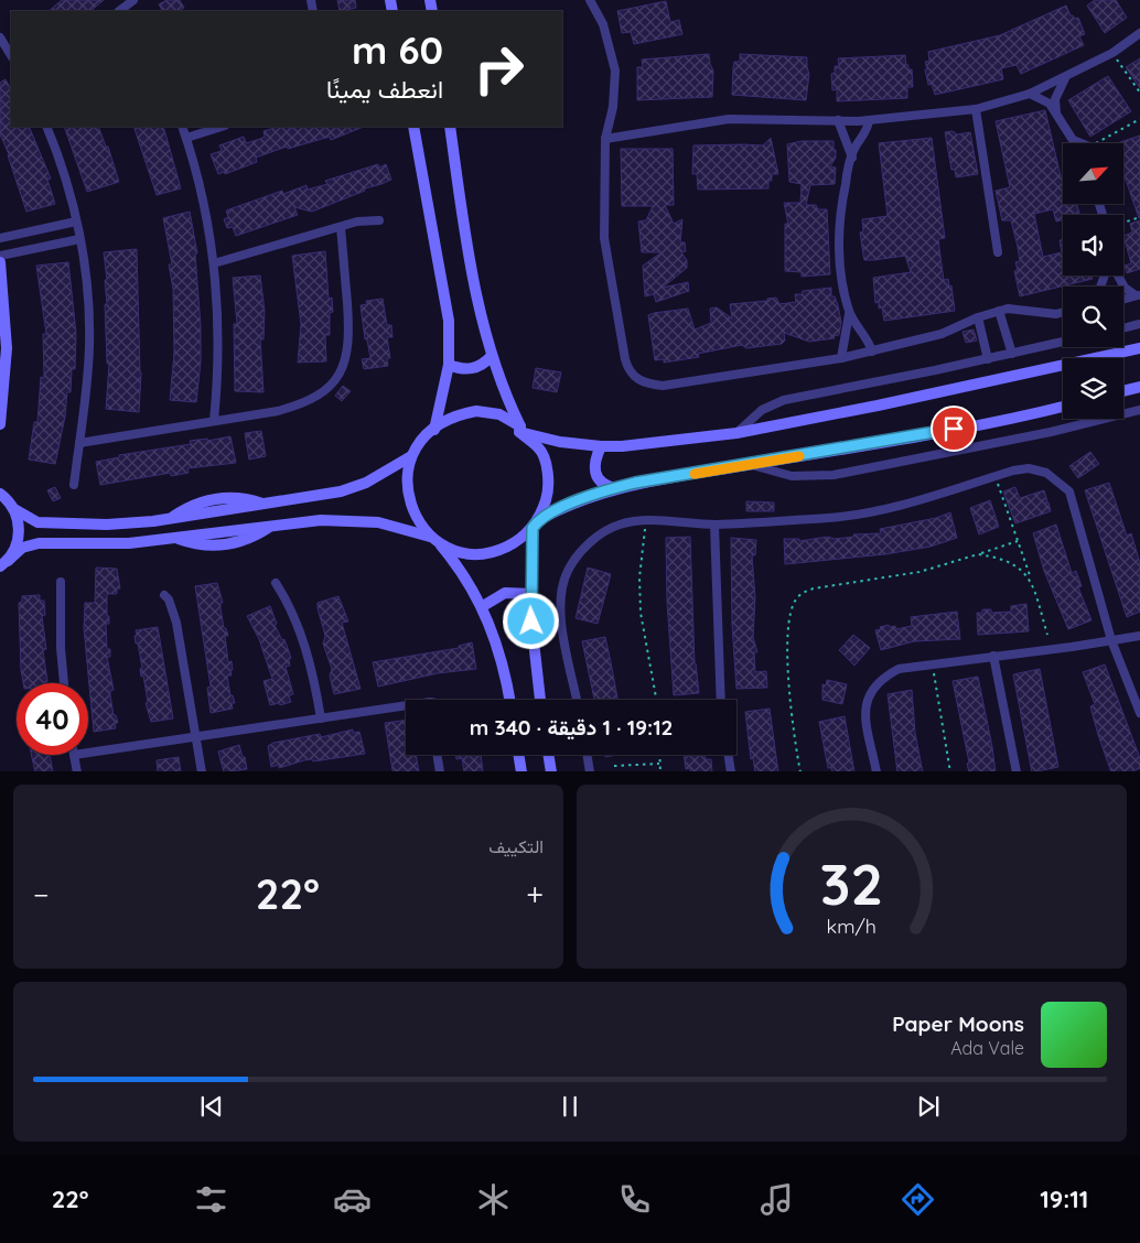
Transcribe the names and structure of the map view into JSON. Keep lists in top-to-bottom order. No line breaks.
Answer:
{"north":"top right","page":{"turn":["60 m","انعطف يمينًا"],"limit":"40","trip":"19:12 · 1 دقيقة · 340 m","tile":"التكييف","heat":["−","22°","+"],"song":["Paper Moons","Ada Vale"],"tabs":["19:11","22°"],"gauge":["32","km/h"]}}
